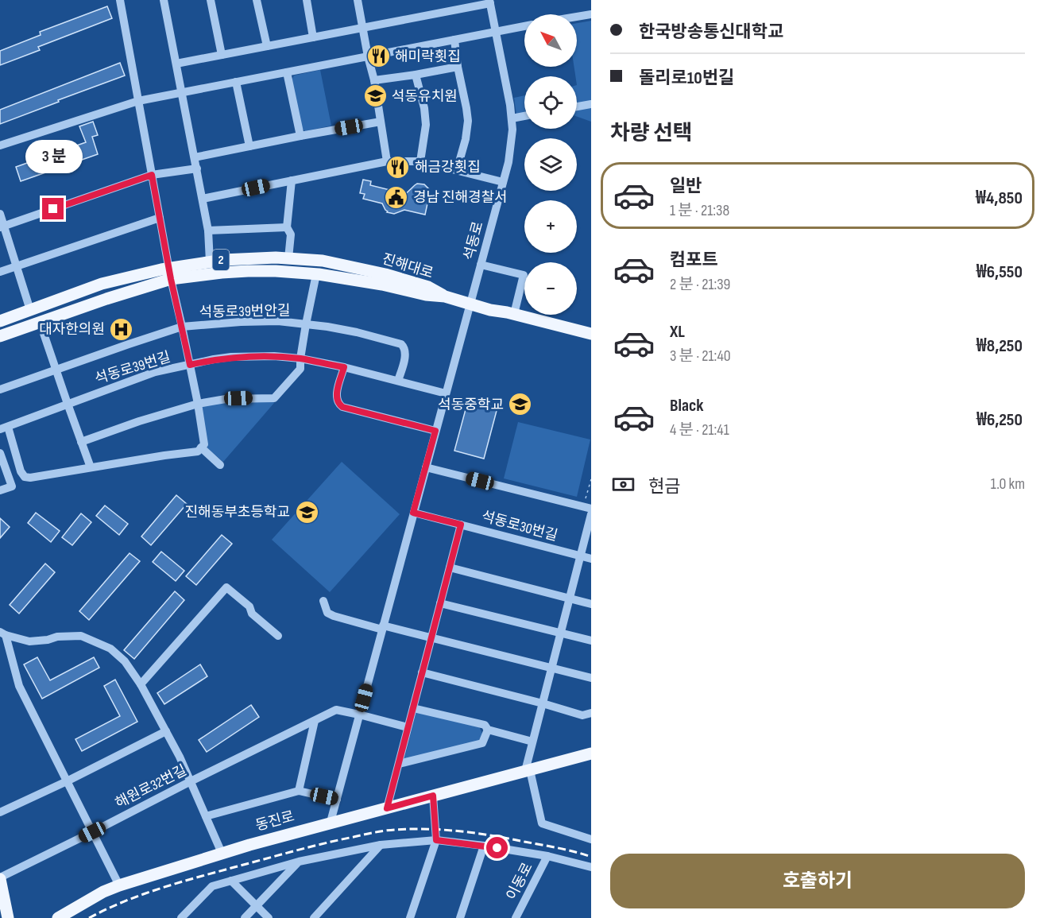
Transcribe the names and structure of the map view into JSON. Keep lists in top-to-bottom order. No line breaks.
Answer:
{"streets":{"main road":["2","진해대로","동진로"],"street":["석동로","석동로39번안길","석동로39번길","석동로30번길","해원로32번길","이동로"]},"crossings":[["석동로","2"],["석동로","석동로39번길"],["석동로","석동로30번길"],["석동로","해원로32번길"],["석동로","동진로"],["2","진해대로"],["석동로39번안길","석동로39번길"]],"places":{"restaurant":["해미락횟집","해금강횟집"],"school or university":["석동유치원","석동중학교","진해동부초등학교"],"public building":["경남 진해경찰서"],"hospital":["대자한의원"]},"north":"top left","page":{"banner":["한국방송통신대학교","돌리로10번길"],"map_buttons":["+","−"],"heading":"차량 선택","bubble":"3 분","list":[{"name":"일반","note":"1 분 · 21:38","value":"₩4,850"},{"name":"컴포트","note":"2 분 · 21:39","value":"₩6,550"},{"name":"XL","note":"3 분 · 21:40","value":"₩8,250"},{"name":"Black","note":"4 분 · 21:41","value":"₩6,250"}],"pay":["현금","1.0 km"],"buttons":"호출하기"}}
